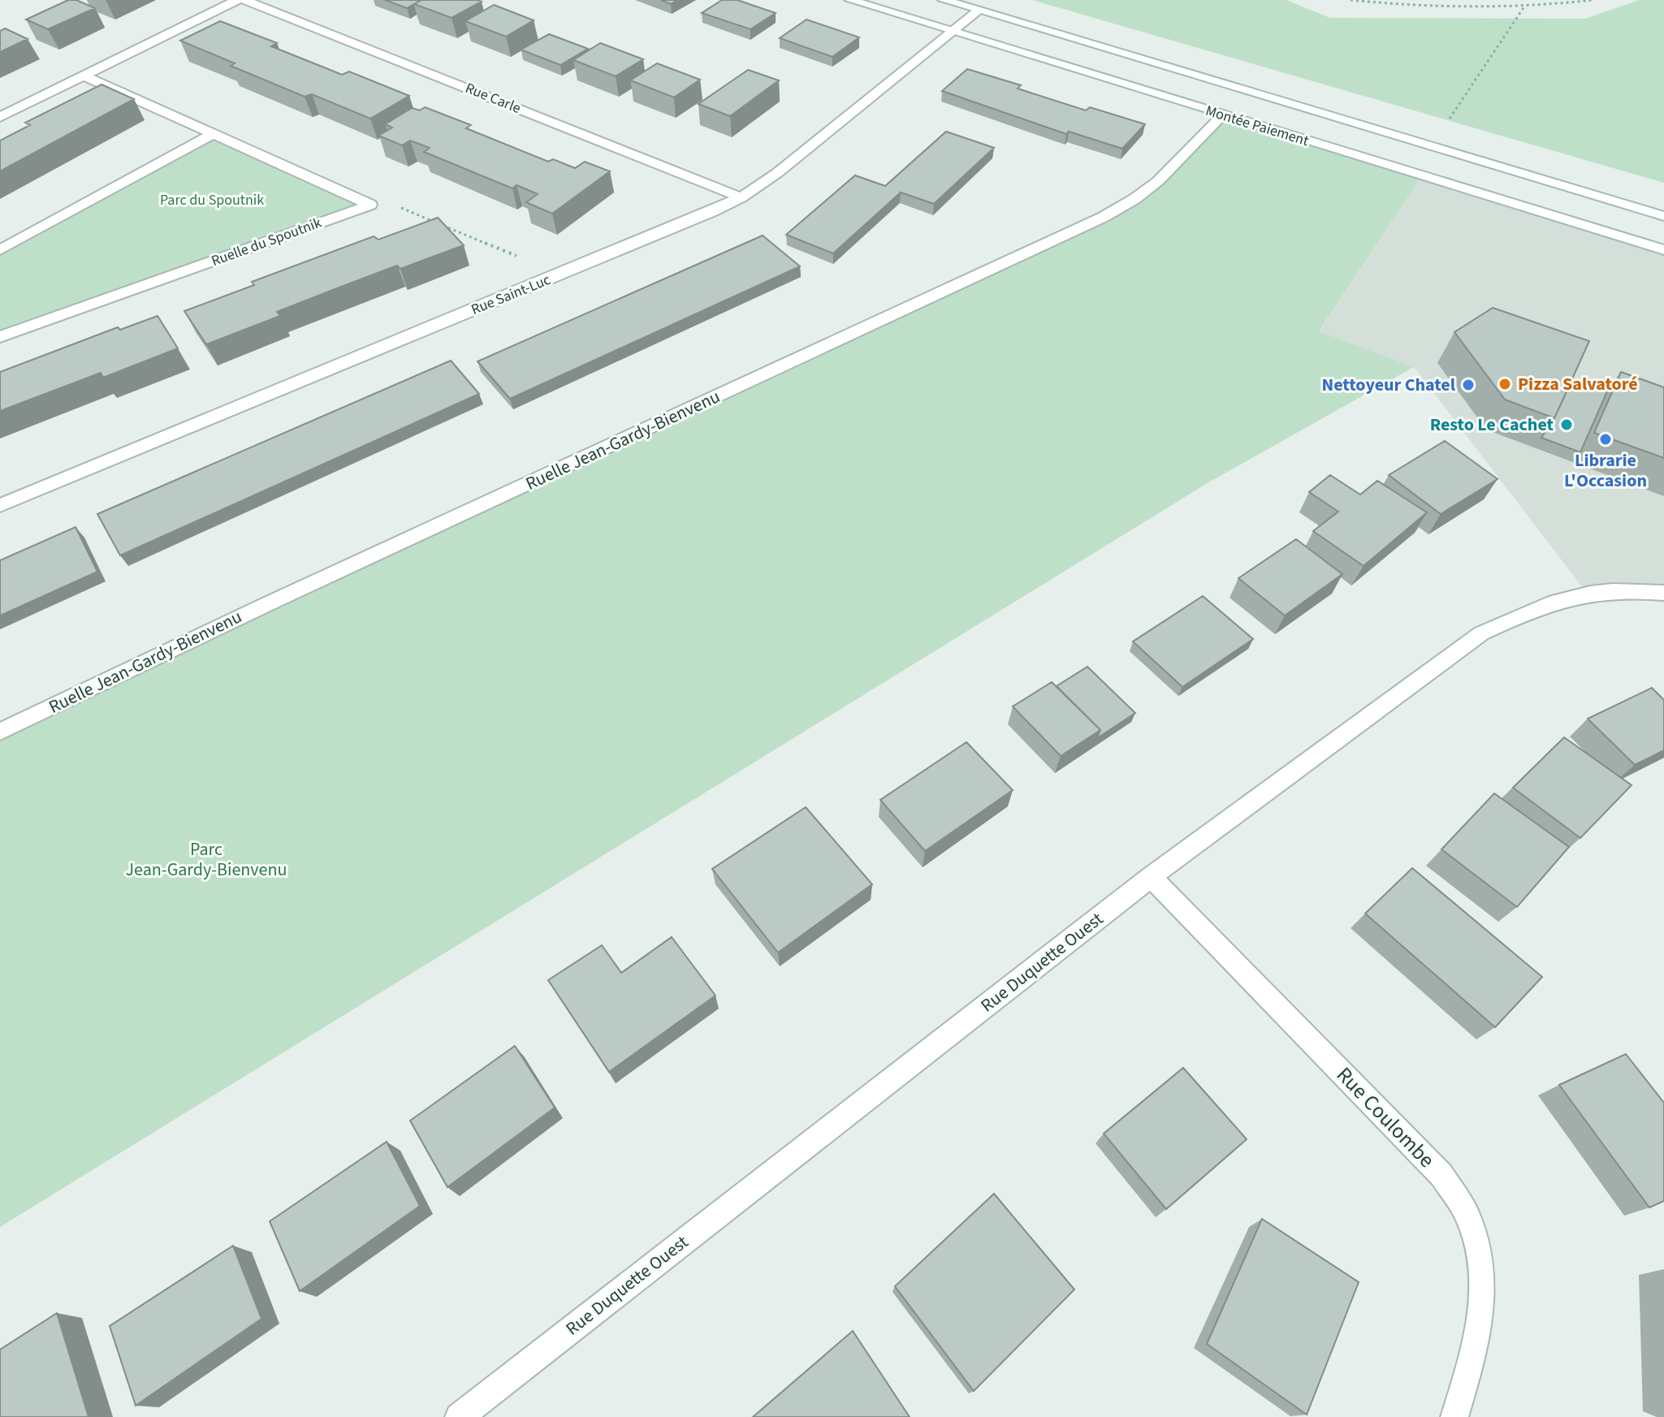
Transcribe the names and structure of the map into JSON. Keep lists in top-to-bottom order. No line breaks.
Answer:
{"streets":{"street":["Rue Carle","Montée Paiement","Ruelle du Spoutnik","Rue Saint-Luc","Ruelle Jean-Gardy-Bienvenu","Rue Duquette Ouest","Rue Coulombe"]},"crossings":[["Rue Carle","Rue Saint-Luc"],["Montée Paiement","Rue Saint-Luc"],["Montée Paiement","Ruelle Jean-Gardy-Bienvenu"],["Rue Duquette Ouest","Rue Coulombe"]],"parks":["Parc du Spoutnik","Parc Jean-Gardy-Bienvenu"],"places":["Pizza Salvatoré","Nettoyeur Chatel","Resto Le Cachet","Librarie L'Occasion"]}
